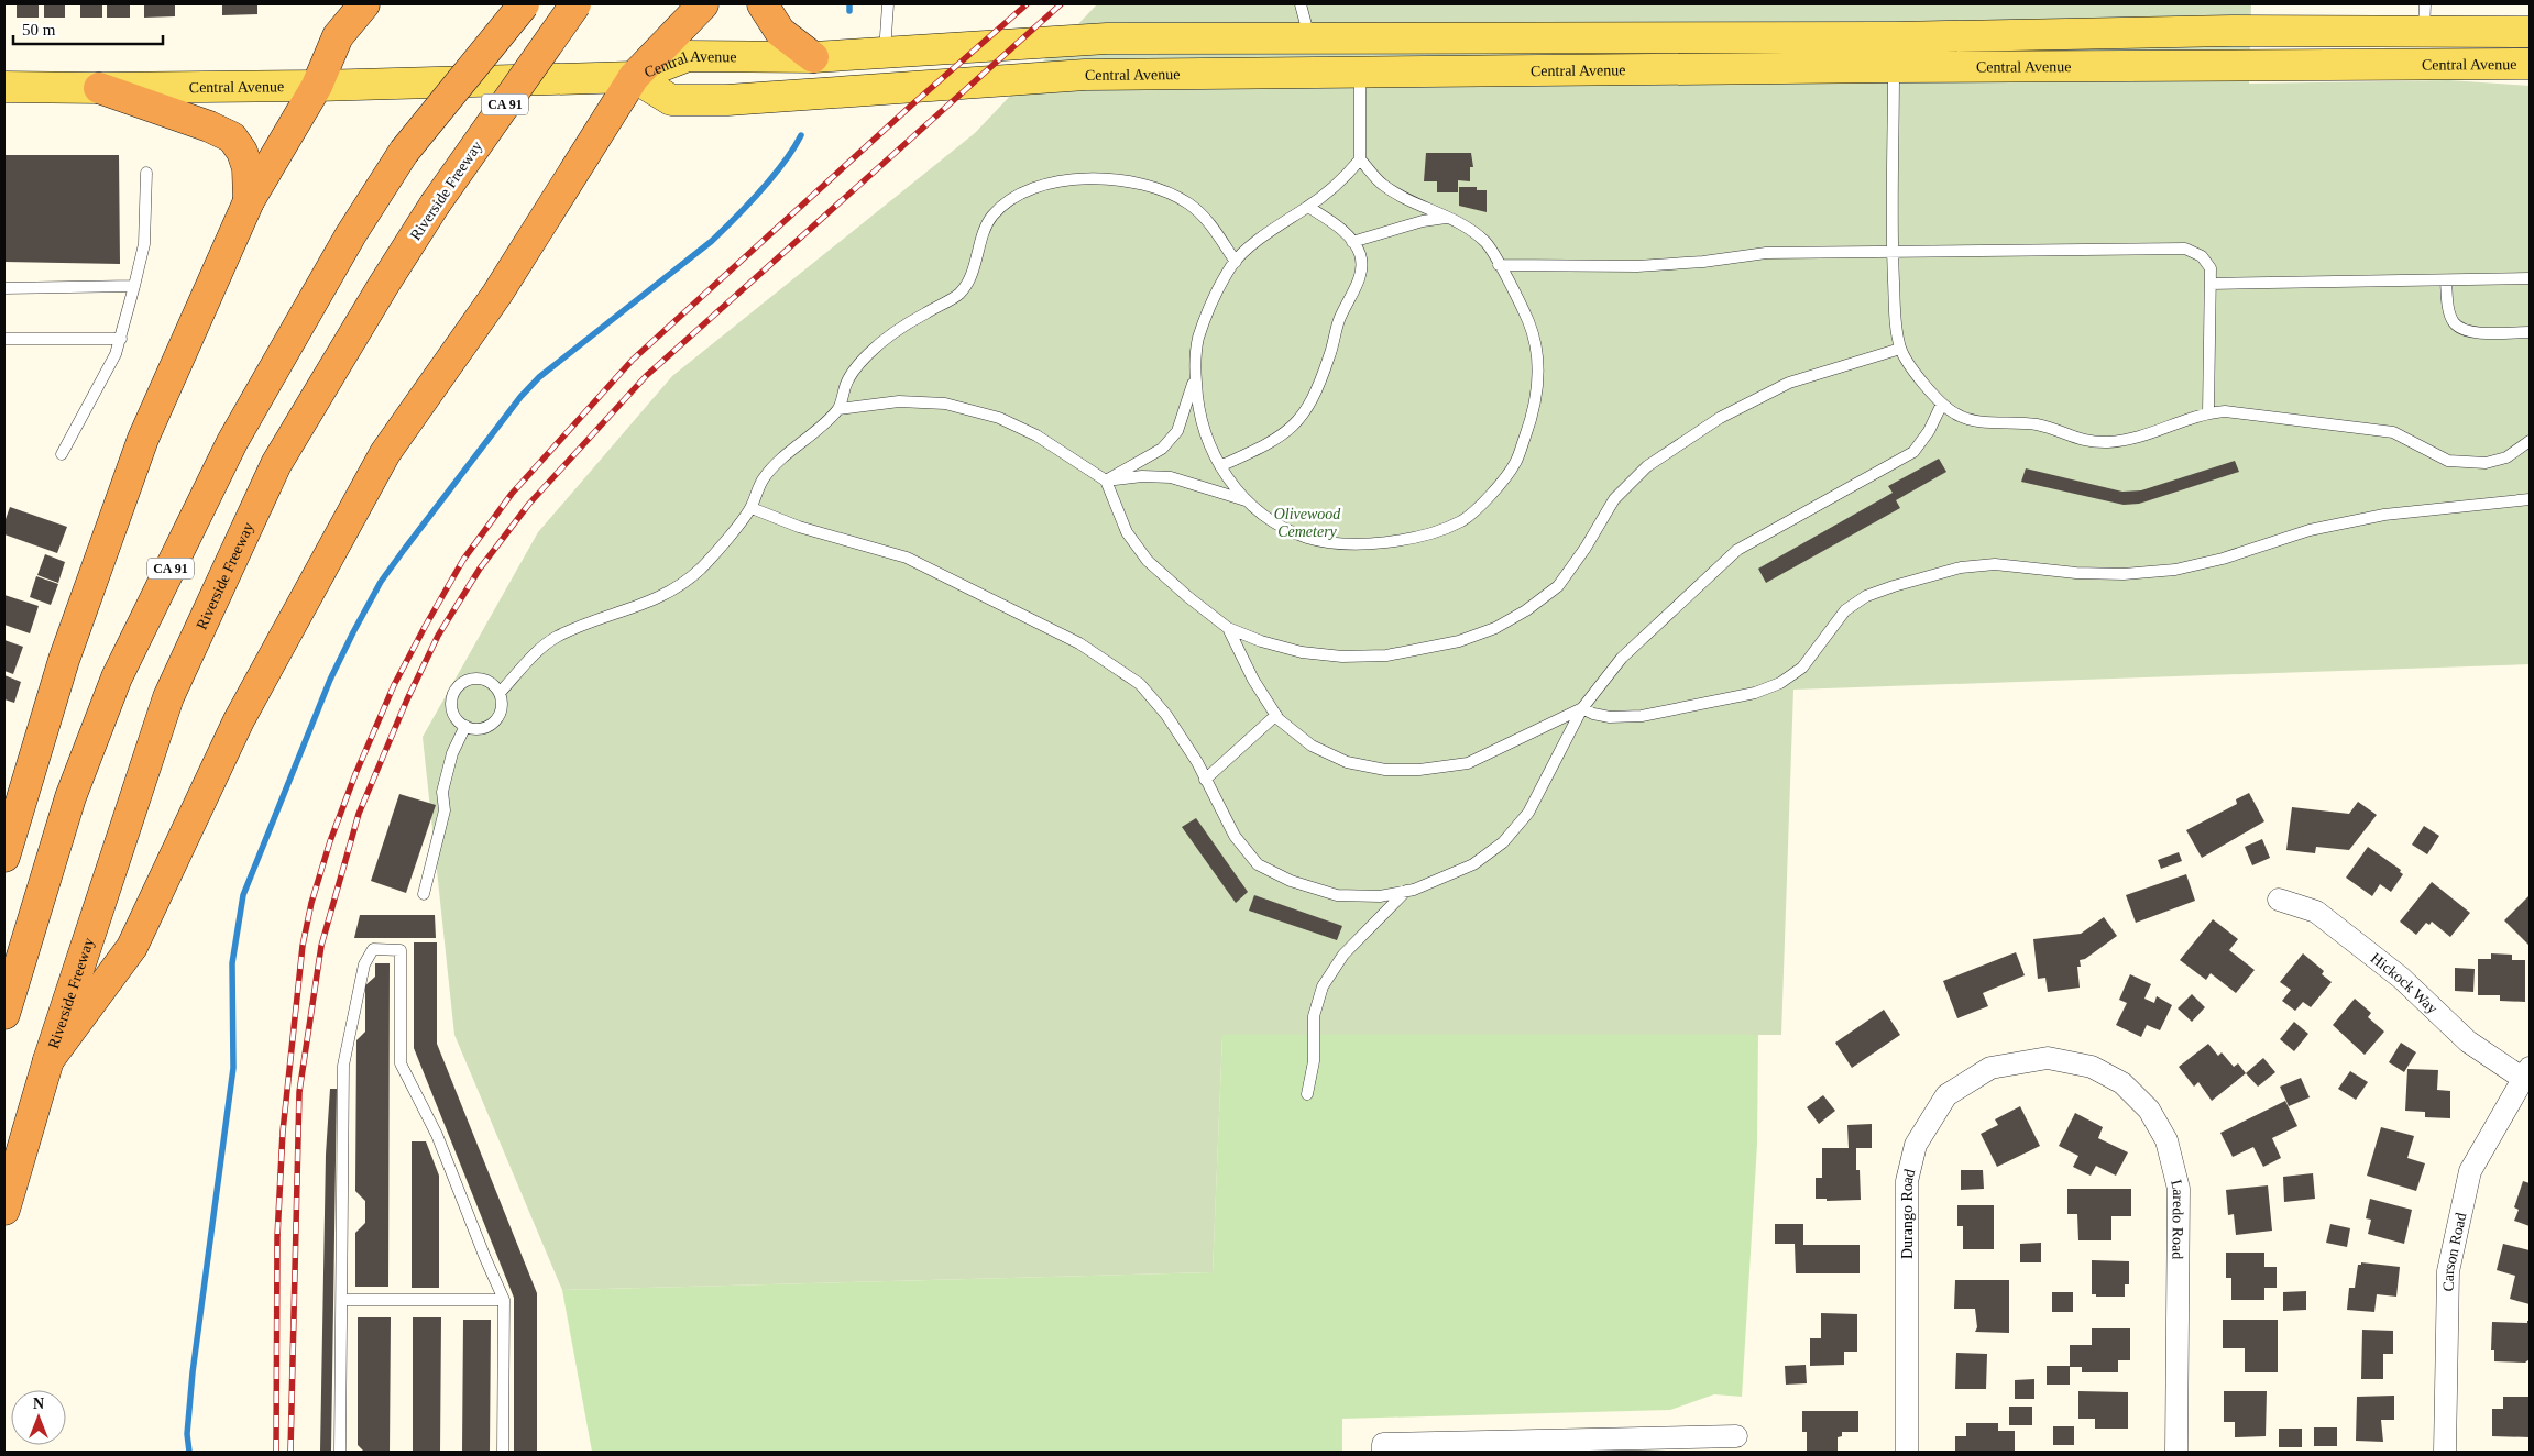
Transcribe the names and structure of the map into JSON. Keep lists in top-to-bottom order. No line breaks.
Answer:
{"streets":{"highway":["CA 91","Riverside Freeway"],"main road":["Central Avenue"],"street":["Hickock Way","Durango Road","Laredo Road","Carson Road"]},"crossings":[["Hickock Way","Carson Road"],["Durango Road","Laredo Road"]],"parks":["Olivewood Cemetery"],"scale_bar":"50 m","north":"top"}
